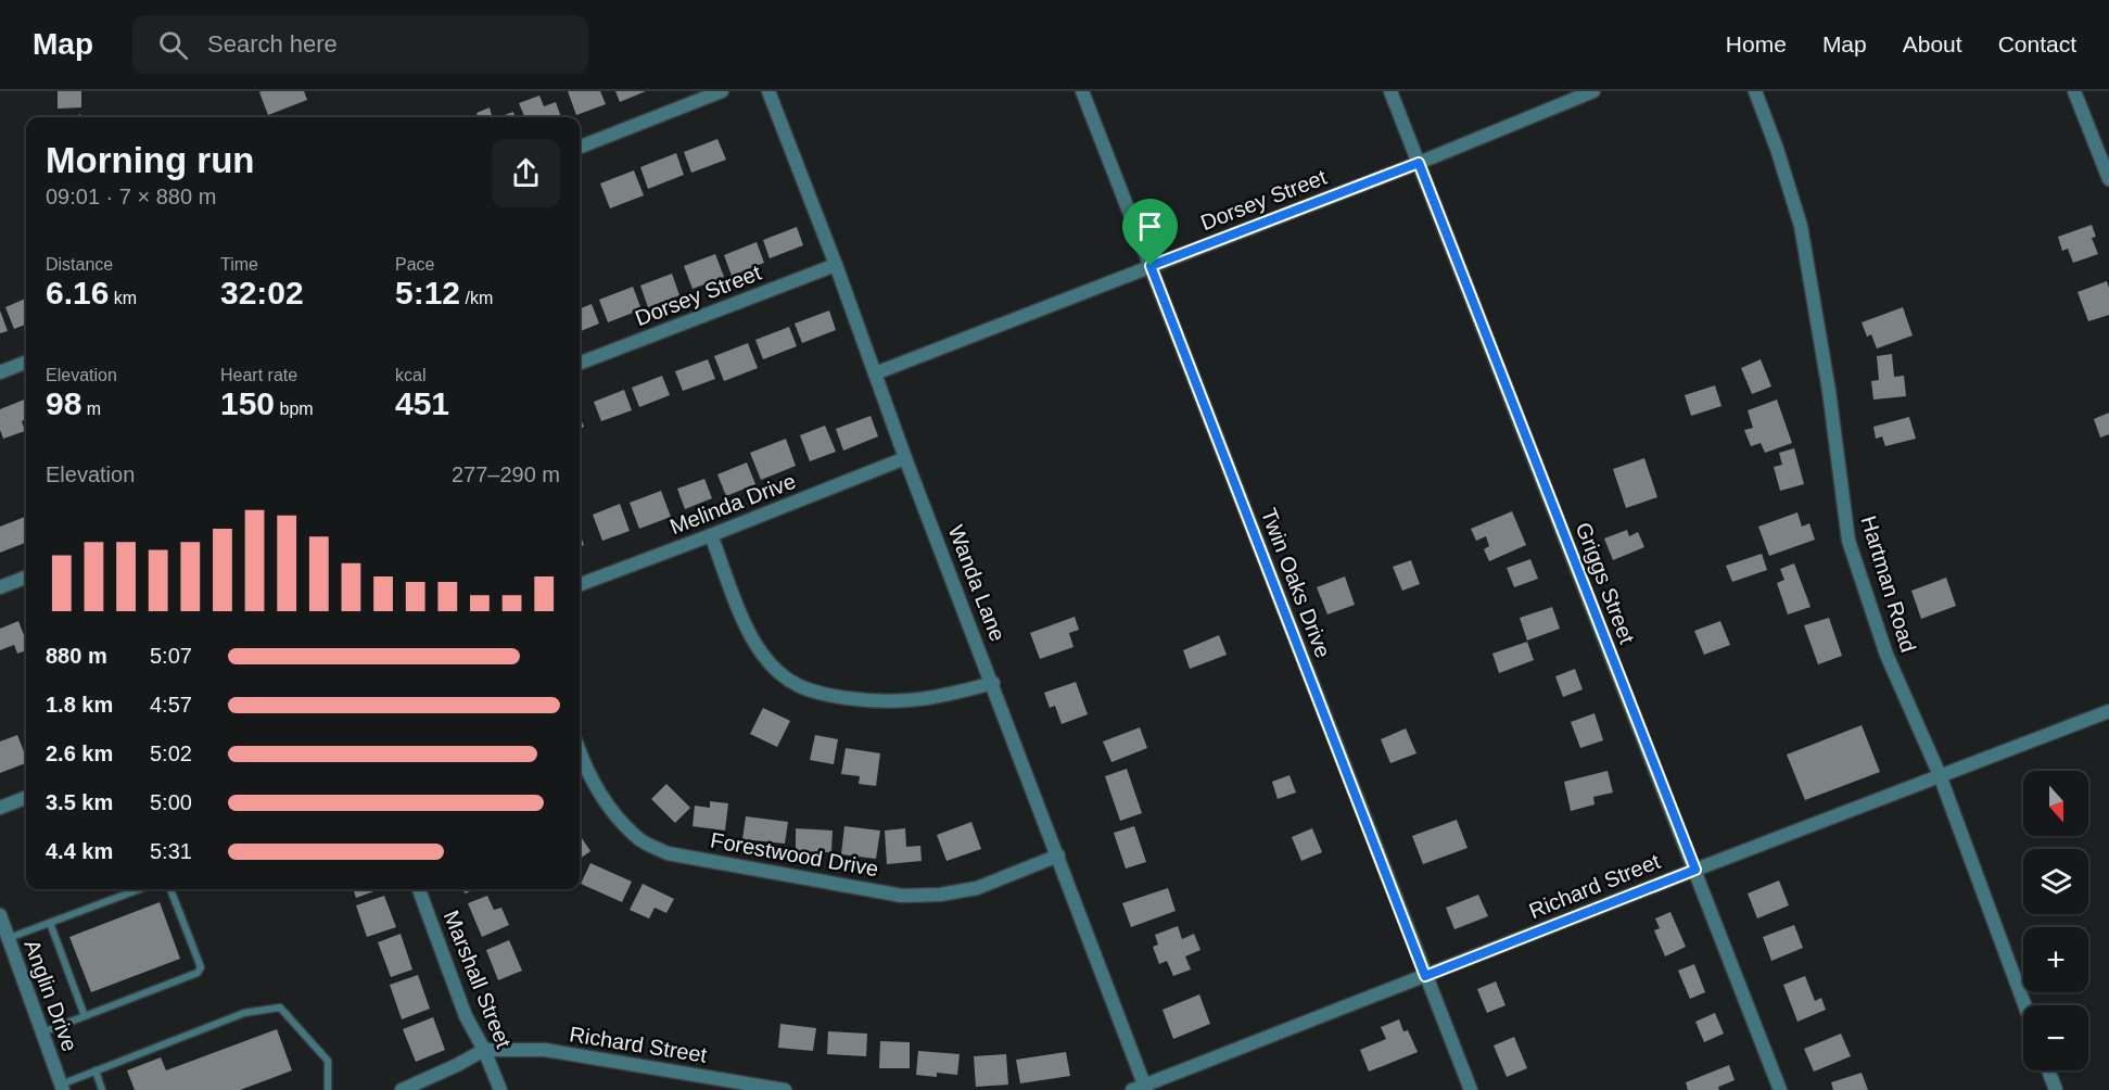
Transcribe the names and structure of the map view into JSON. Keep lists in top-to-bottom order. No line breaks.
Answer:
{"streets":{"street":["Dorsey Street","Melinda Drive","Wanda Lane","Twin Oaks Drive","Griggs Street","Hartman Road","Forestwood Drive","Richard Street","Marshall Street","Anglin Drive"]},"crossings":[["Dorsey Street","Wanda Lane"],["Dorsey Street","Twin Oaks Drive"],["Dorsey Street","Griggs Street"],["Melinda Drive","Wanda Lane"],["Wanda Lane","Forestwood Drive"],["Wanda Lane","Richard Street"],["Twin Oaks Drive","Richard Street"],["Griggs Street","Richard Street"],["Hartman Road","Richard Street"],["Richard Street","Marshall Street"]],"north":"bottom","page":{"header":"Map","search":"Search here","nav":["Home","Map","About","Contact"],"heading":["Morning run","09:01 · 7 × 880 m"],"stats":[["Distance","6.16 km"],["Time","32:02"],["Pace","5:12 /km"],["Elevation","98 m"],["Heart rate","150 bpm"],["kcal","451"]],"chart":["Elevation","277–290 m"],"list":[{"name":"880 m","note":"5:07"},{"name":"1.8 km","note":"4:57"},{"name":"2.6 km","note":"5:02"},{"name":"3.5 km","note":"5:00"},{"name":"4.4 km","note":"5:31"}],"map_buttons":["+","−"]}}
